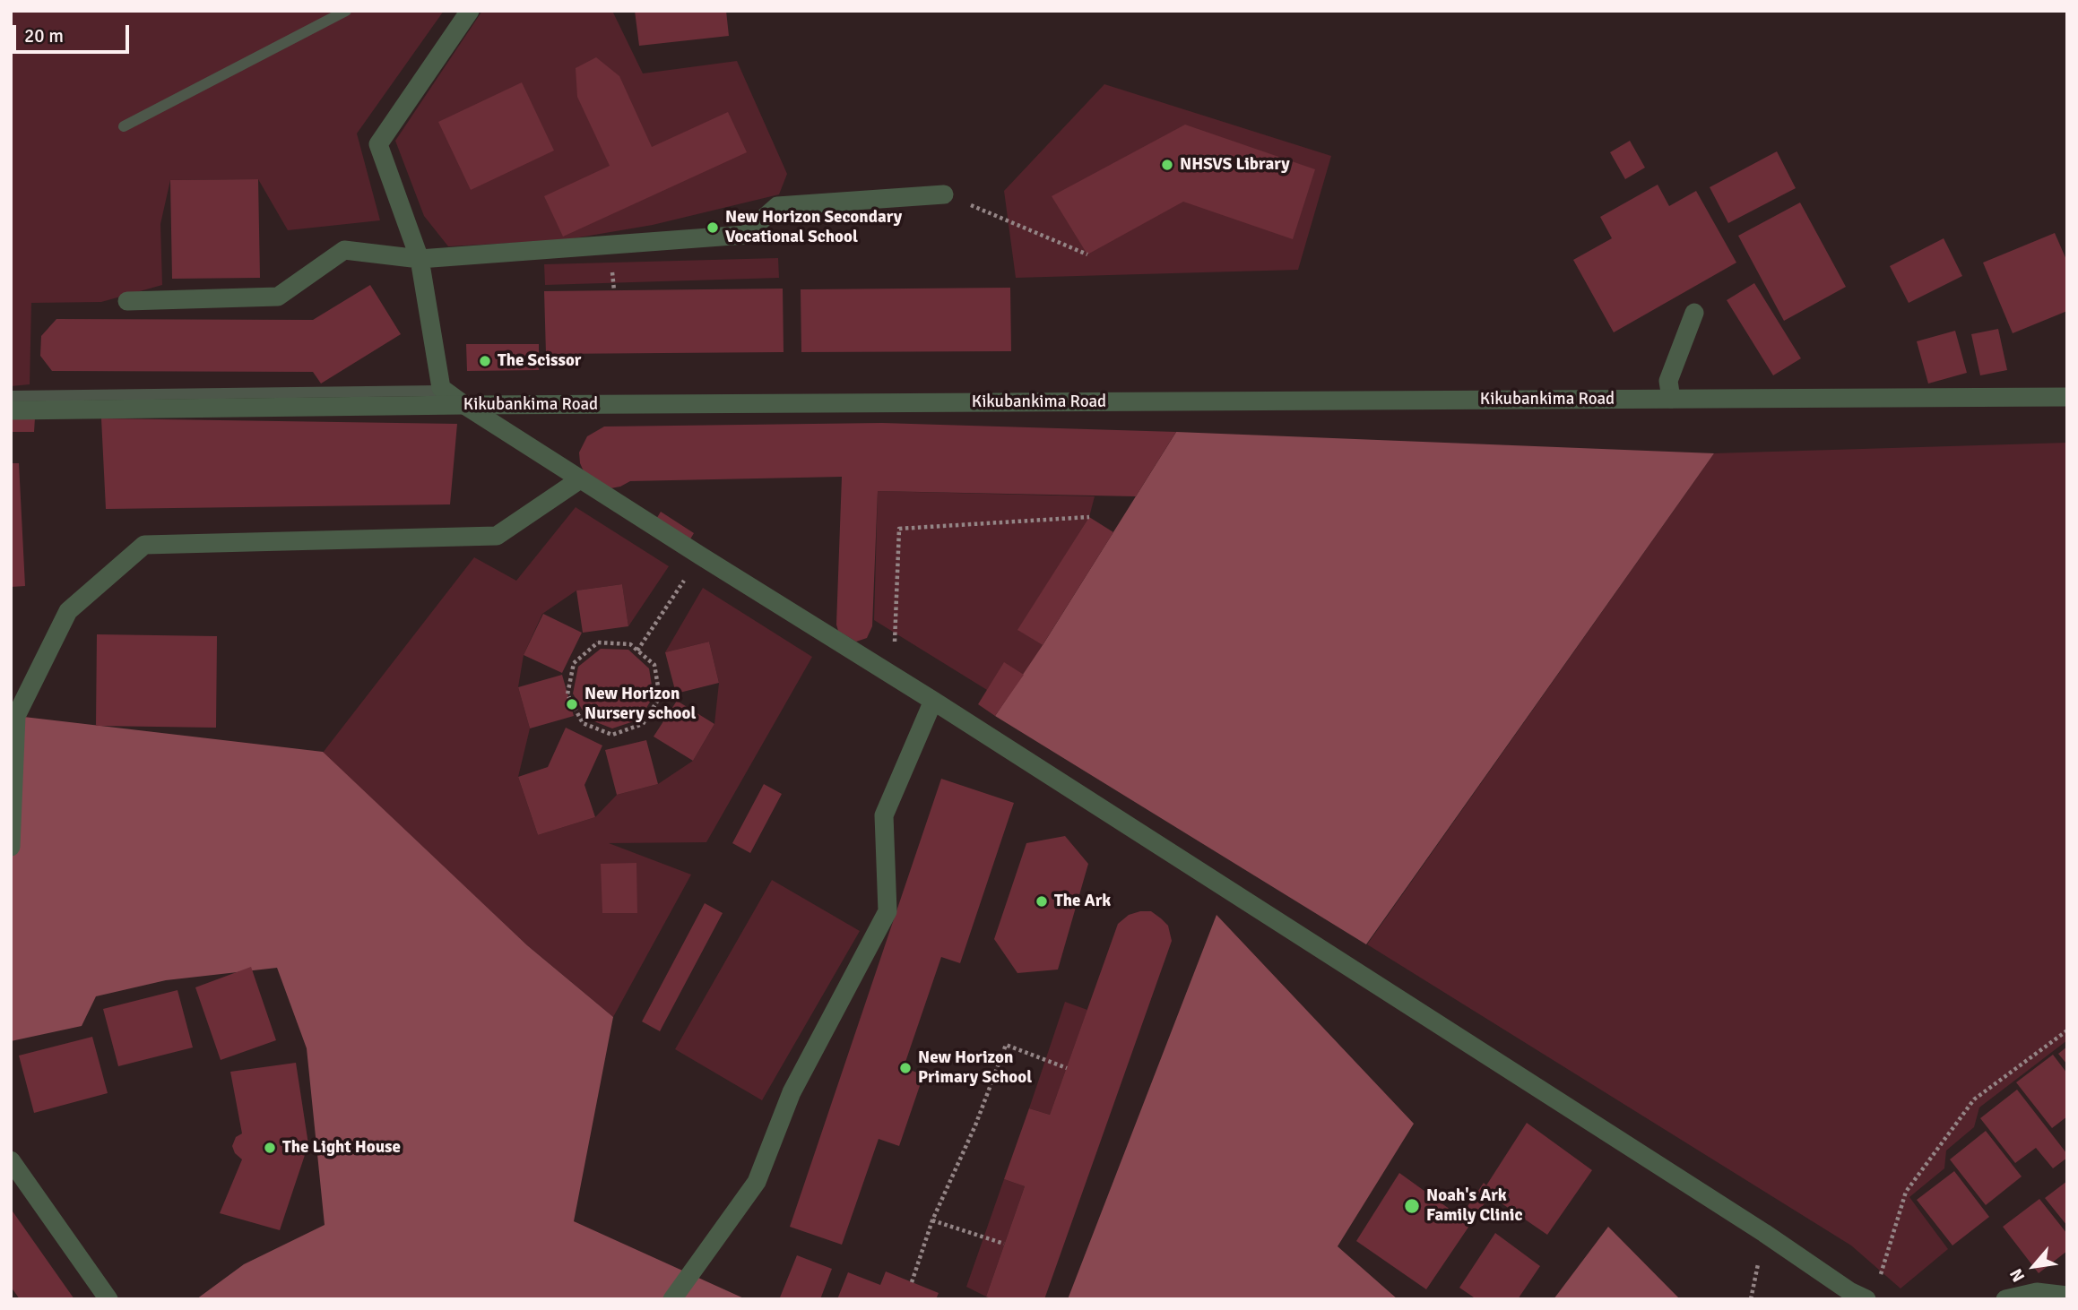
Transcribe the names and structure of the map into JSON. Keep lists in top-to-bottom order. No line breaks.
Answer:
{"streets":{"street":["Kikubankima Road"]},"places":["NHSVS Library","New Horizon Secondary Vocational School","The Scissor","New Horizon Nursery school","The Ark","New Horizon Primary School","The Light House","Noah's Ark Family Clinic"],"scale_bar":"20 m","north":"bottom left"}
